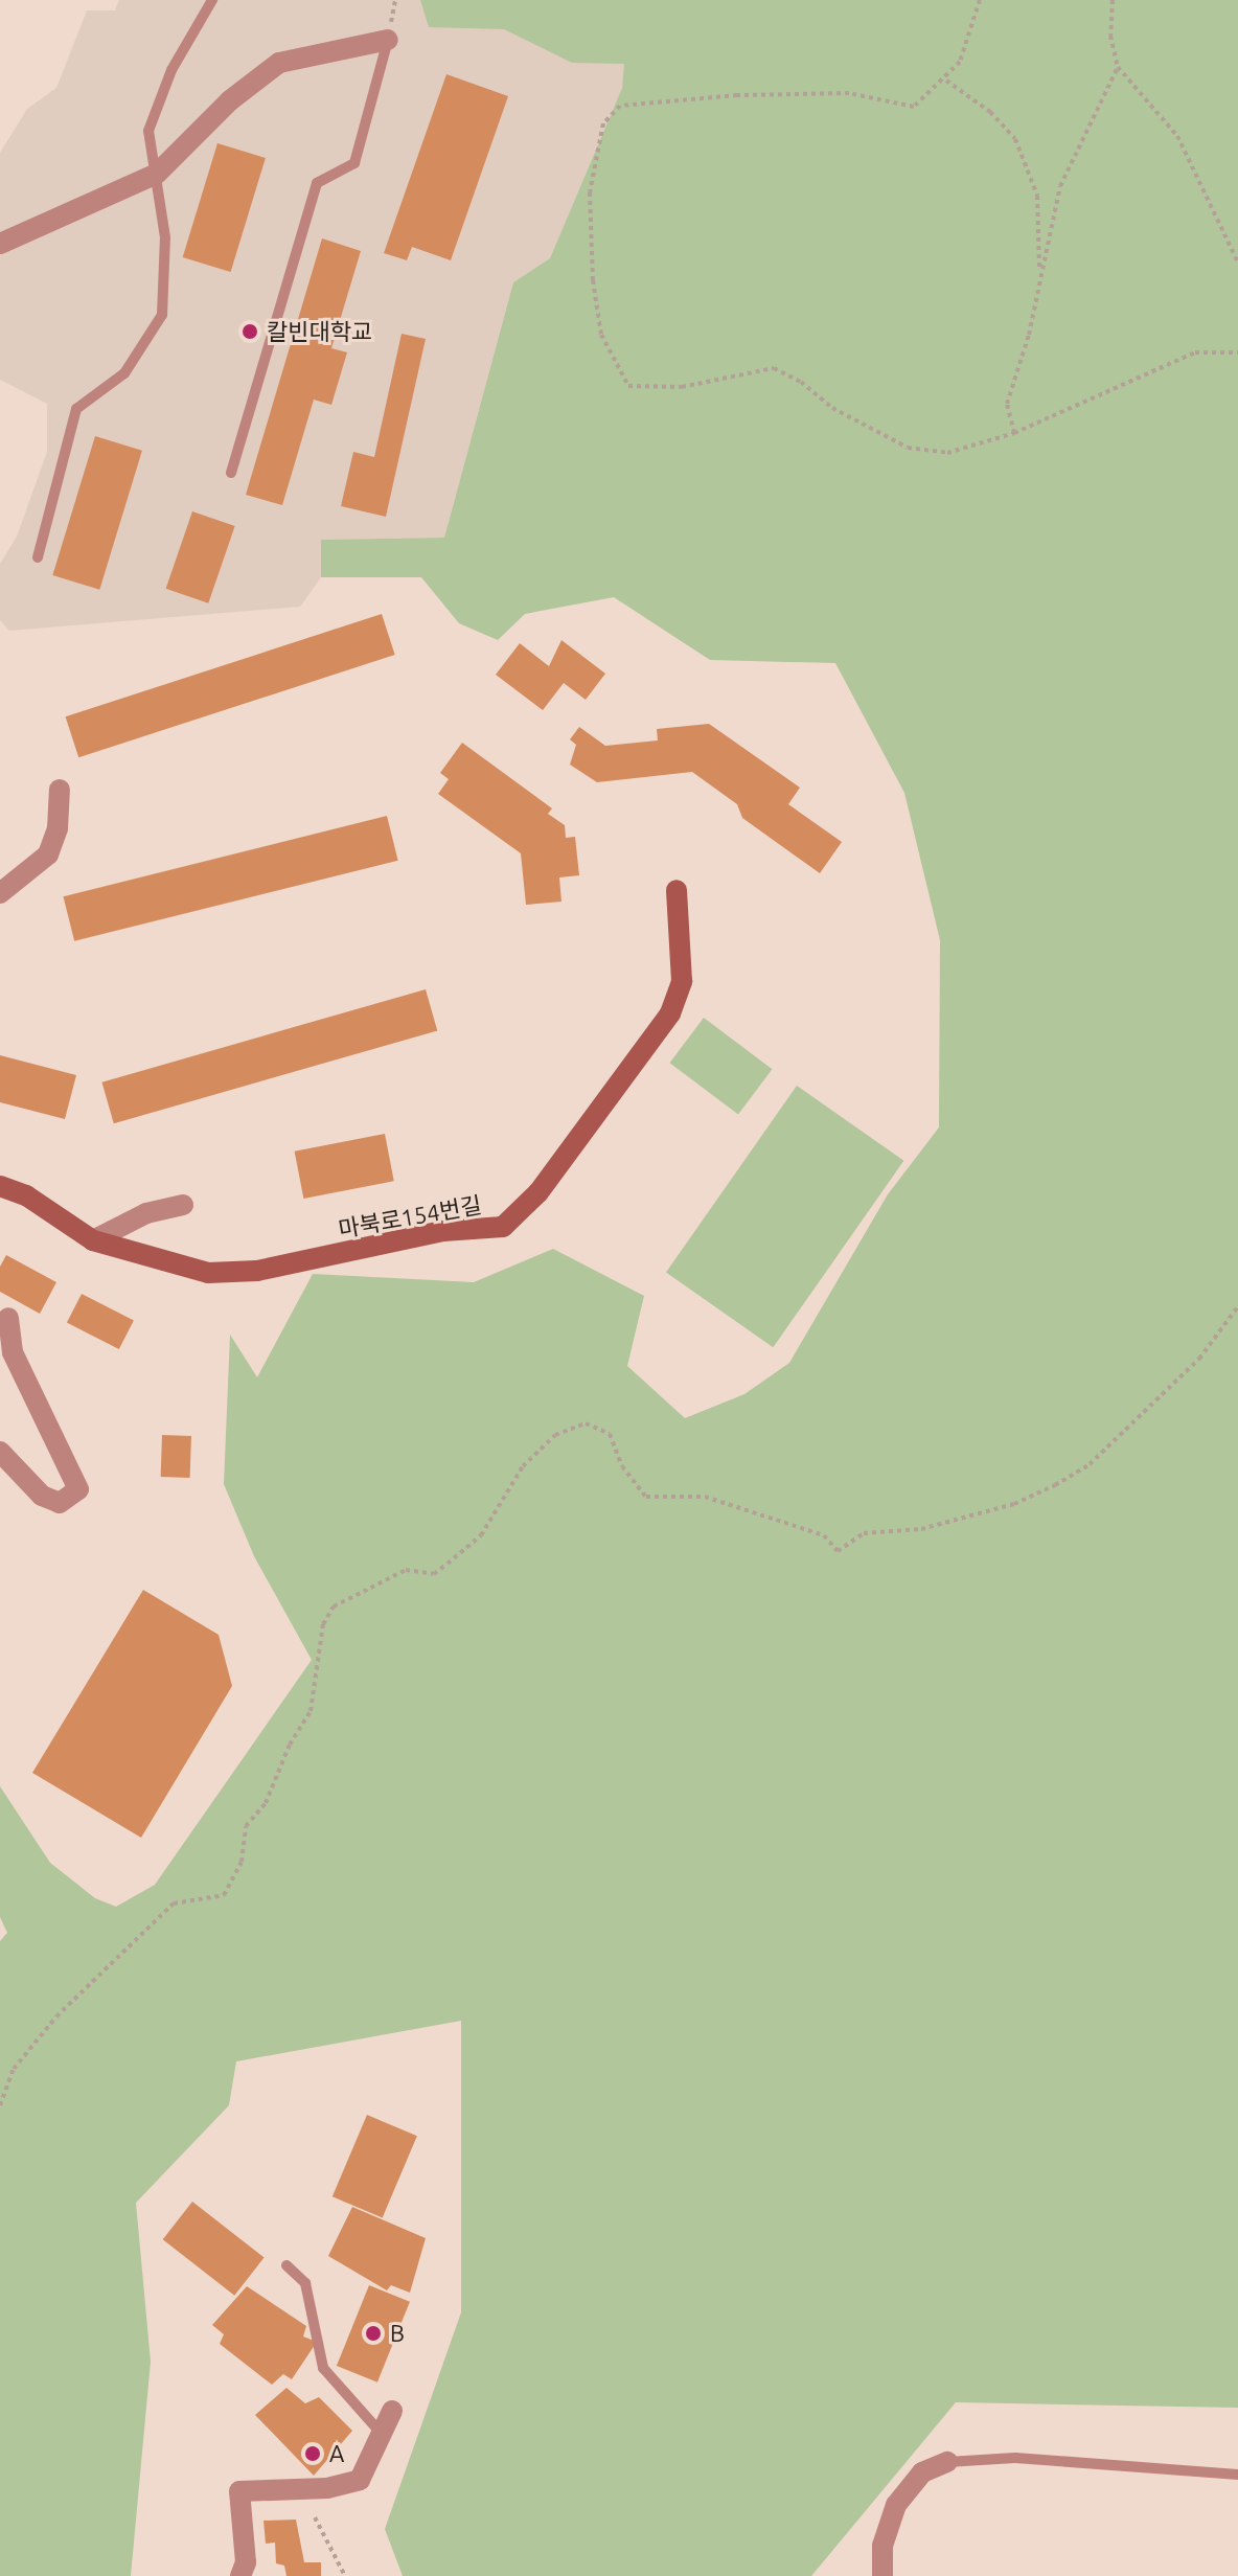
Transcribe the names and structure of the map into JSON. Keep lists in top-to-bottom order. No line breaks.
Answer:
{"streets":{"street":["마북로154번길"]},"places":["칼빈대학교","B","A"]}
